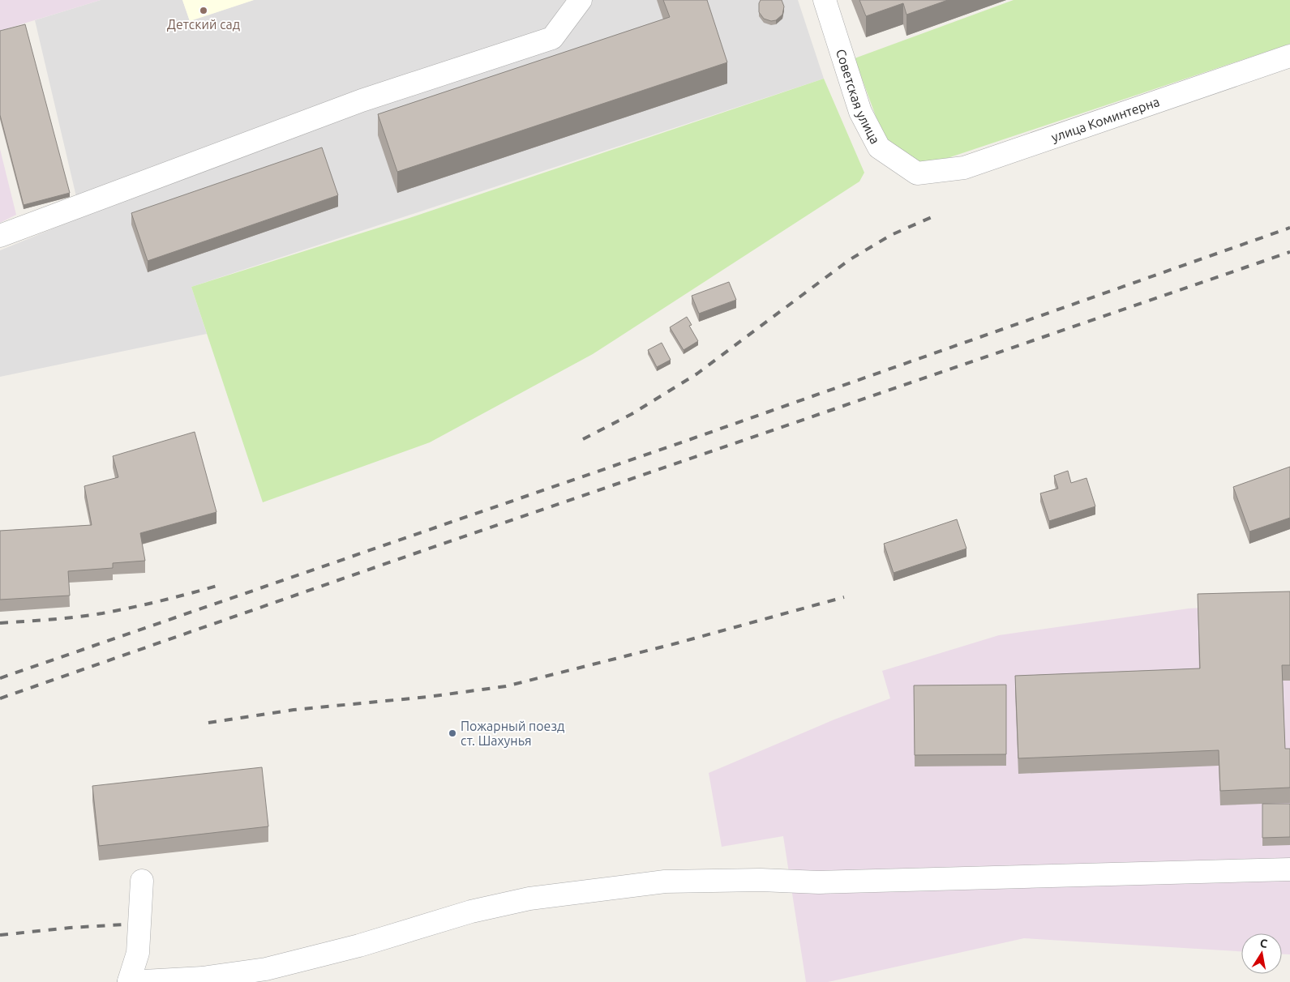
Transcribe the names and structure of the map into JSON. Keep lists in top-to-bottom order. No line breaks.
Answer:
{"streets":{"street":["Советская улица","улица Коминтерна"]},"crossings":[["Советская улица","улица Коминтерна"]],"places":["Детский сад","Пожарный поезд ст. Шахунья"],"north":"top"}
